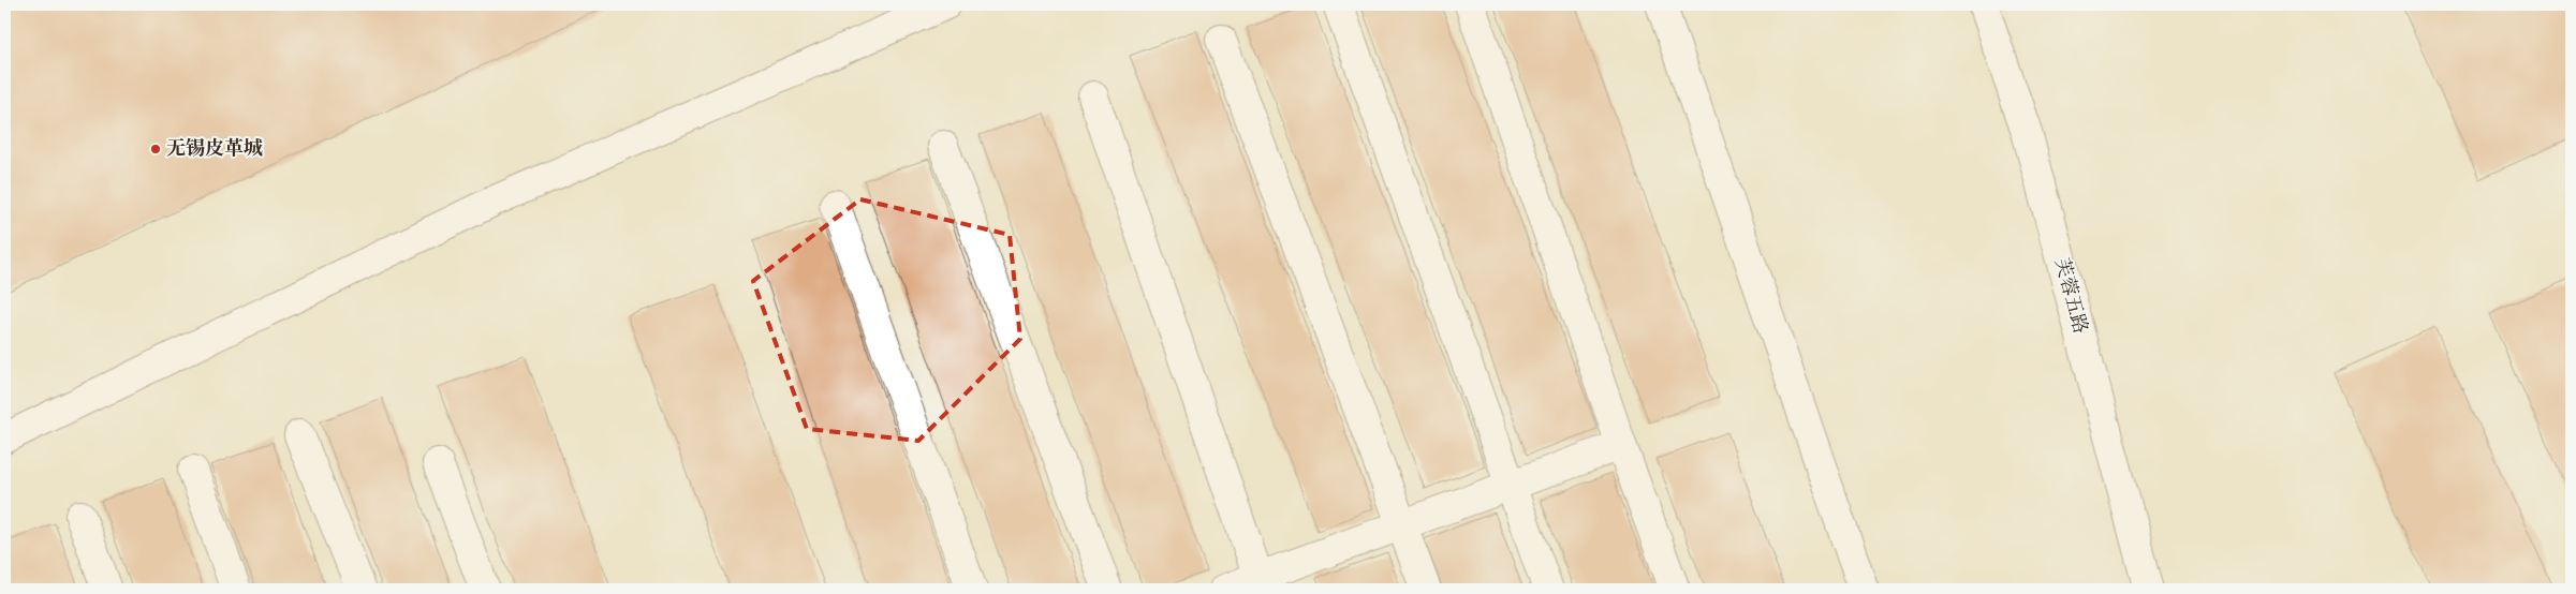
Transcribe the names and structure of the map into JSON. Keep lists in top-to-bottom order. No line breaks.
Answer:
{"streets":{"street":["芙蓉五路"]},"places":["无锡皮革城"]}
